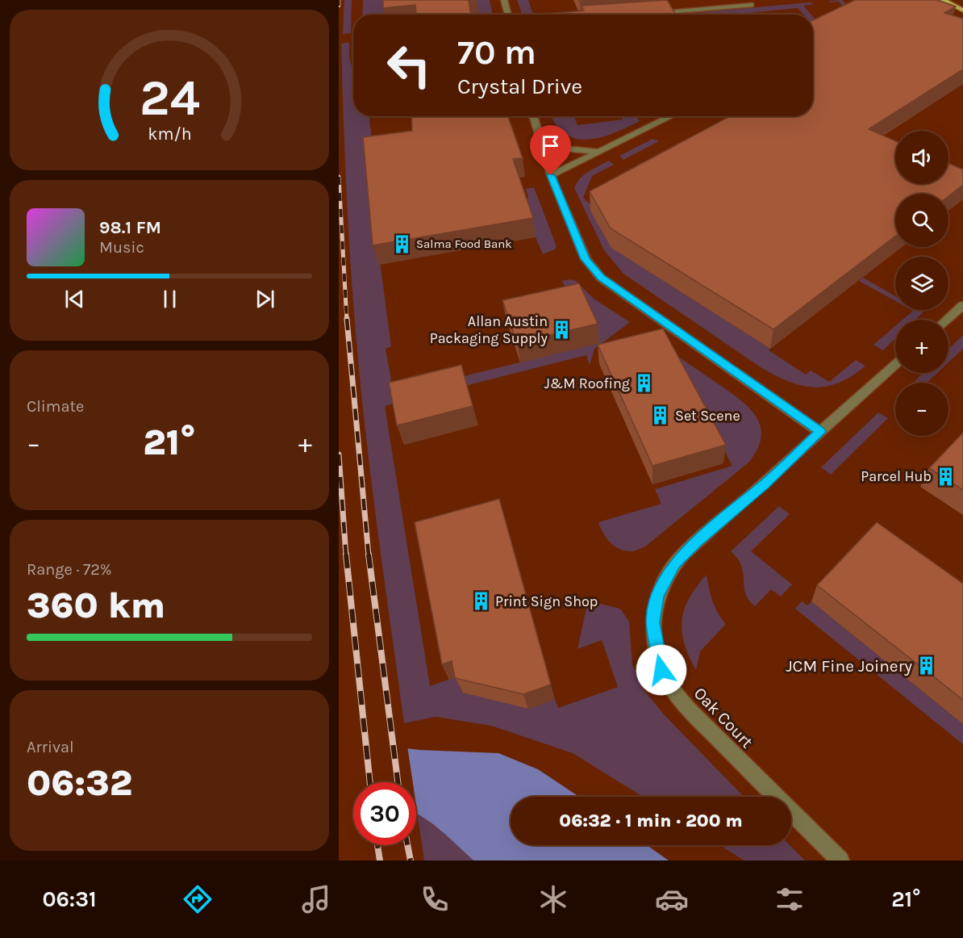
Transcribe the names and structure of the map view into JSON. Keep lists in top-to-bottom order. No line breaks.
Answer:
{"streets":{"street":["Oak Court"]},"places":{"building":["Salma Food Bank","Allan Austin Packaging Supply","J&M Roofing","Set Scene","Parcel Hub","Print Sign Shop","JCM Fine Joinery"]},"page":{"turn":["70 m","Crystal Drive"],"map_buttons":["+","−"],"song":["98.1 FM","Music"],"tile":["Climate",["Range · 72%","360 km"],["Arrival","06:32"]],"heat":["−","21°","+"],"limit":"30","trip":"06:32 · 1 min · 200 m","tabs":["06:31","21°"],"gauge":["24","km/h"]}}
